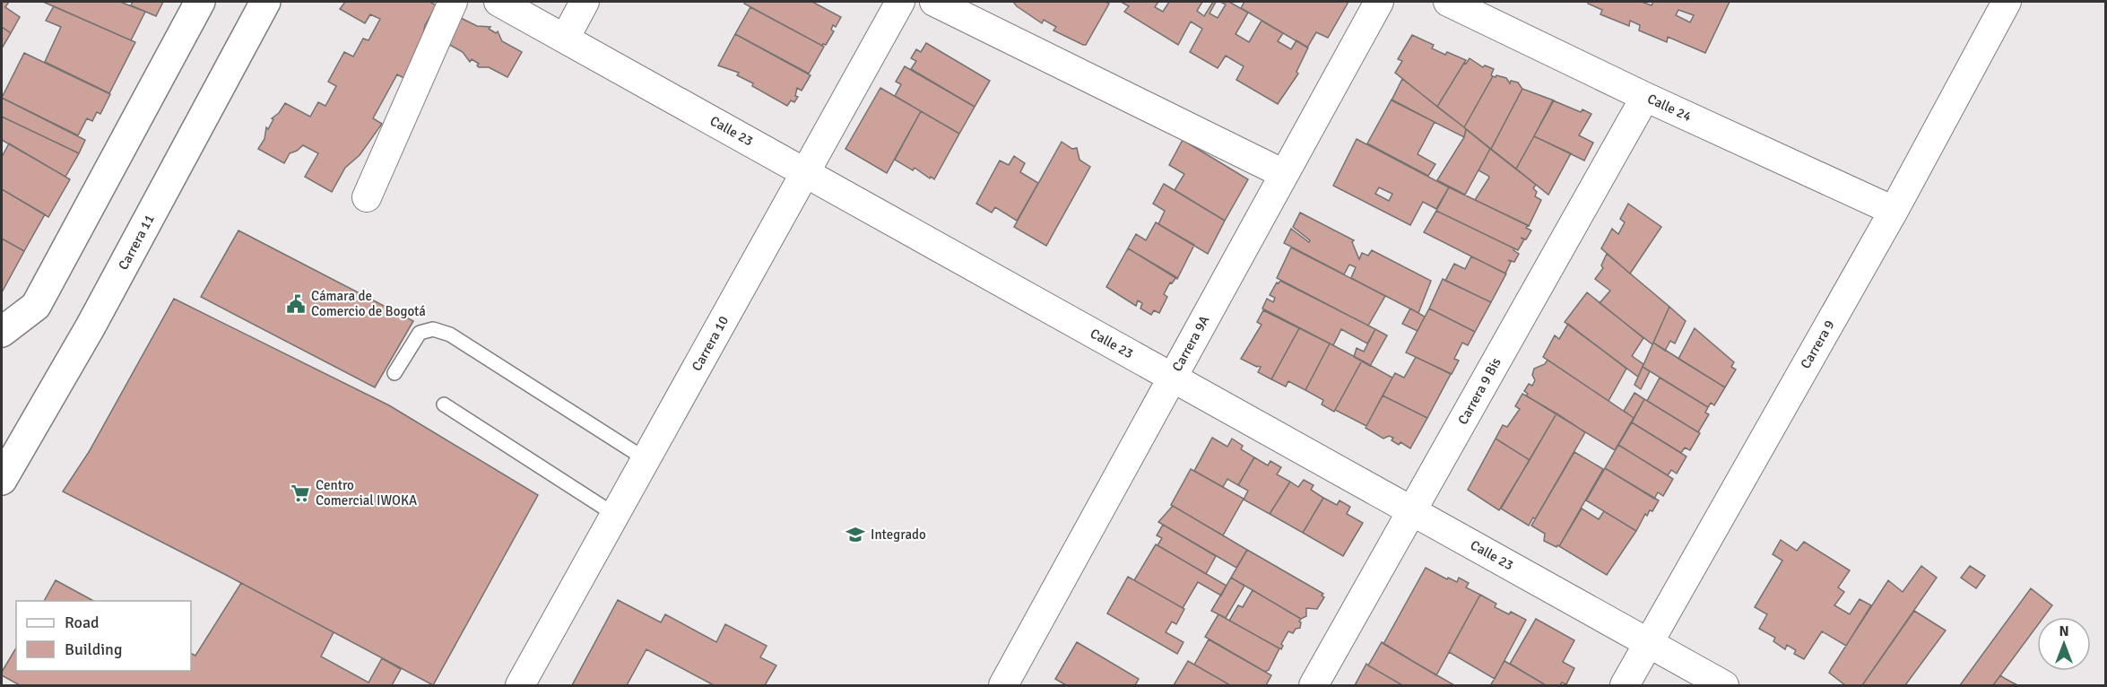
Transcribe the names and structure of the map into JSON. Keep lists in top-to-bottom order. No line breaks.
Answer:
{"streets":{"main road":["Carrera 11"],"street":["Calle 24","Calle 23","Carrera 10","Carrera 9A","Carrera 9","Carrera 9 Bis"]},"crossings":[["Calle 24","Carrera 9"],["Calle 24","Carrera 9 Bis"],["Calle 23","Carrera 10"],["Calle 23","Carrera 9A"],["Calle 23","Carrera 9"],["Calle 23","Carrera 9 Bis"]],"places":{"public building":["Cámara de Comercio de Bogotá"],"supermarket":["Centro Comercial IWOKA"],"school or university":["Integrado"]},"legend":["Road","Building"],"north":"top"}
